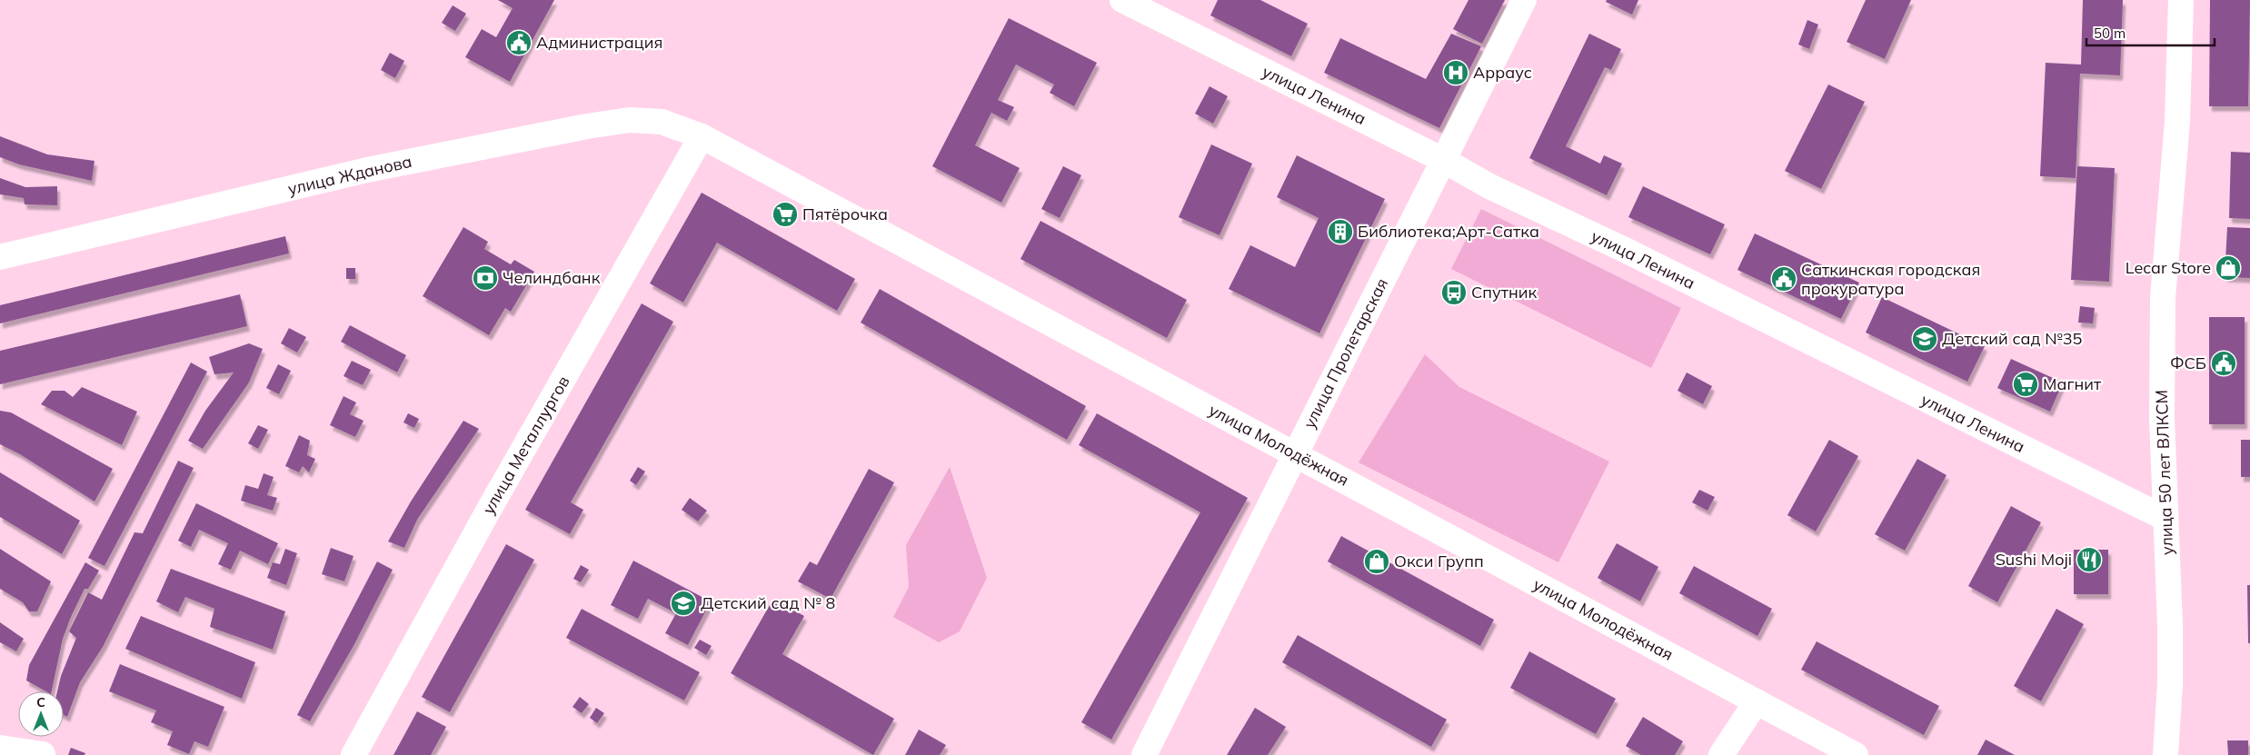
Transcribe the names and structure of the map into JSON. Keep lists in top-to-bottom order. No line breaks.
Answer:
{"streets":{"main road":["улица Ленина","улица Жданова","улица Пролетарская","улица Металлургов","улица Молодёжная","улица 50 лет ВЛКСМ"]},"crossings":[["улица Ленина","улица Пролетарская"],["улица Ленина","улица 50 лет ВЛКСМ"],["улица Жданова","улица Металлургов"],["улица Жданова","улица Молодёжная"],["улица Пролетарская","улица Молодёжная"],["улица Металлургов","улица Молодёжная"]],"places":{"public building":["Администрация","Саткинская городская прокуратура","ФСБ"],"hospital":["Арраус"],"supermarket":["Пятёрочка","Магнит"],"building":["Библиотека;Арт-Сатка"],"shop":["Lecar Store","Окси Групп"],"bank":["Челиндбанк"],"bus stop":["Спутник"],"school or university":["Детский сад №35","Детский сад № 8"],"restaurant":["Sushi Moji"]},"scale_bar":"50 m","north":"top"}
